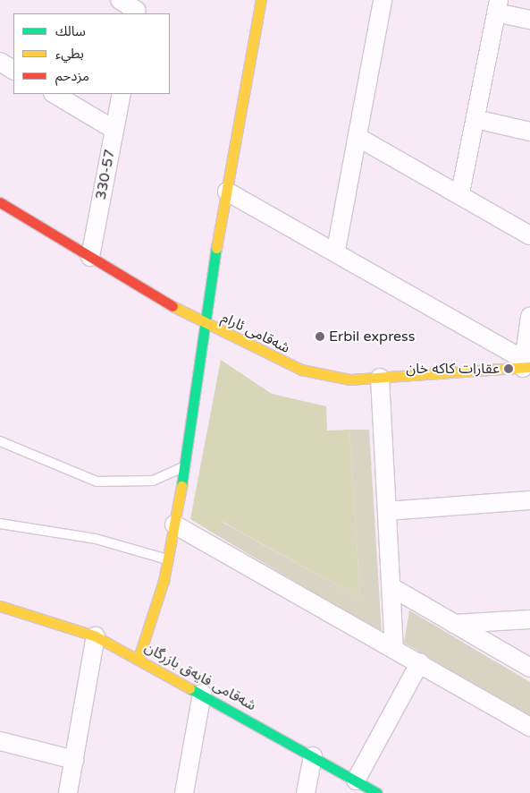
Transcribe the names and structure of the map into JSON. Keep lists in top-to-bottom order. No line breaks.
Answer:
{"streets":{"street":["330-57","شەقامی ئارام","شەقامی فایەق بازرگان"]},"crossings":[["330-57","شەقامی ئارام"]],"places":["Erbil express","عقارات كاكه خان"],"legend":["سالك","بطيء","مزدحم"]}
